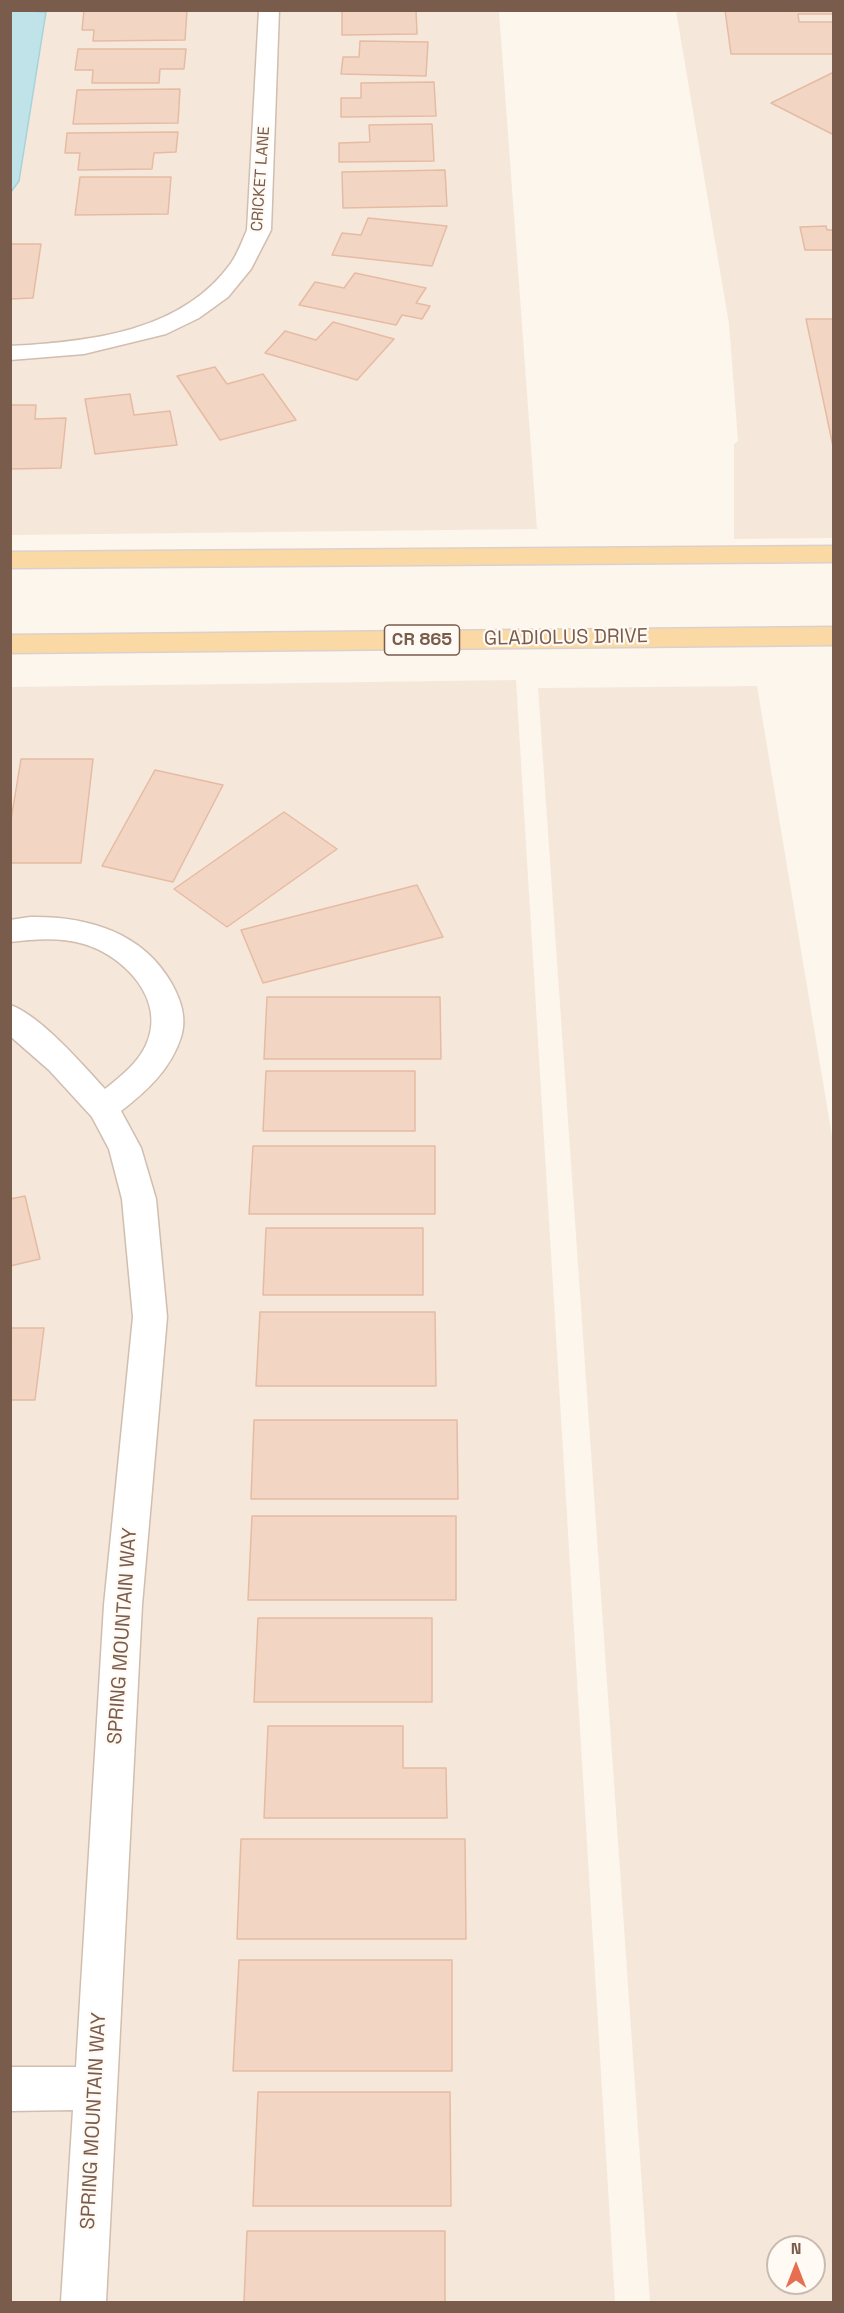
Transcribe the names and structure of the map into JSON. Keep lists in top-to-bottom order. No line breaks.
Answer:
{"streets":{"main road":["GLADIOLUS DRIVE","CR 865"],"street":["CRICKET LANE","SPRING MOUNTAIN WAY"]},"north":"top"}
